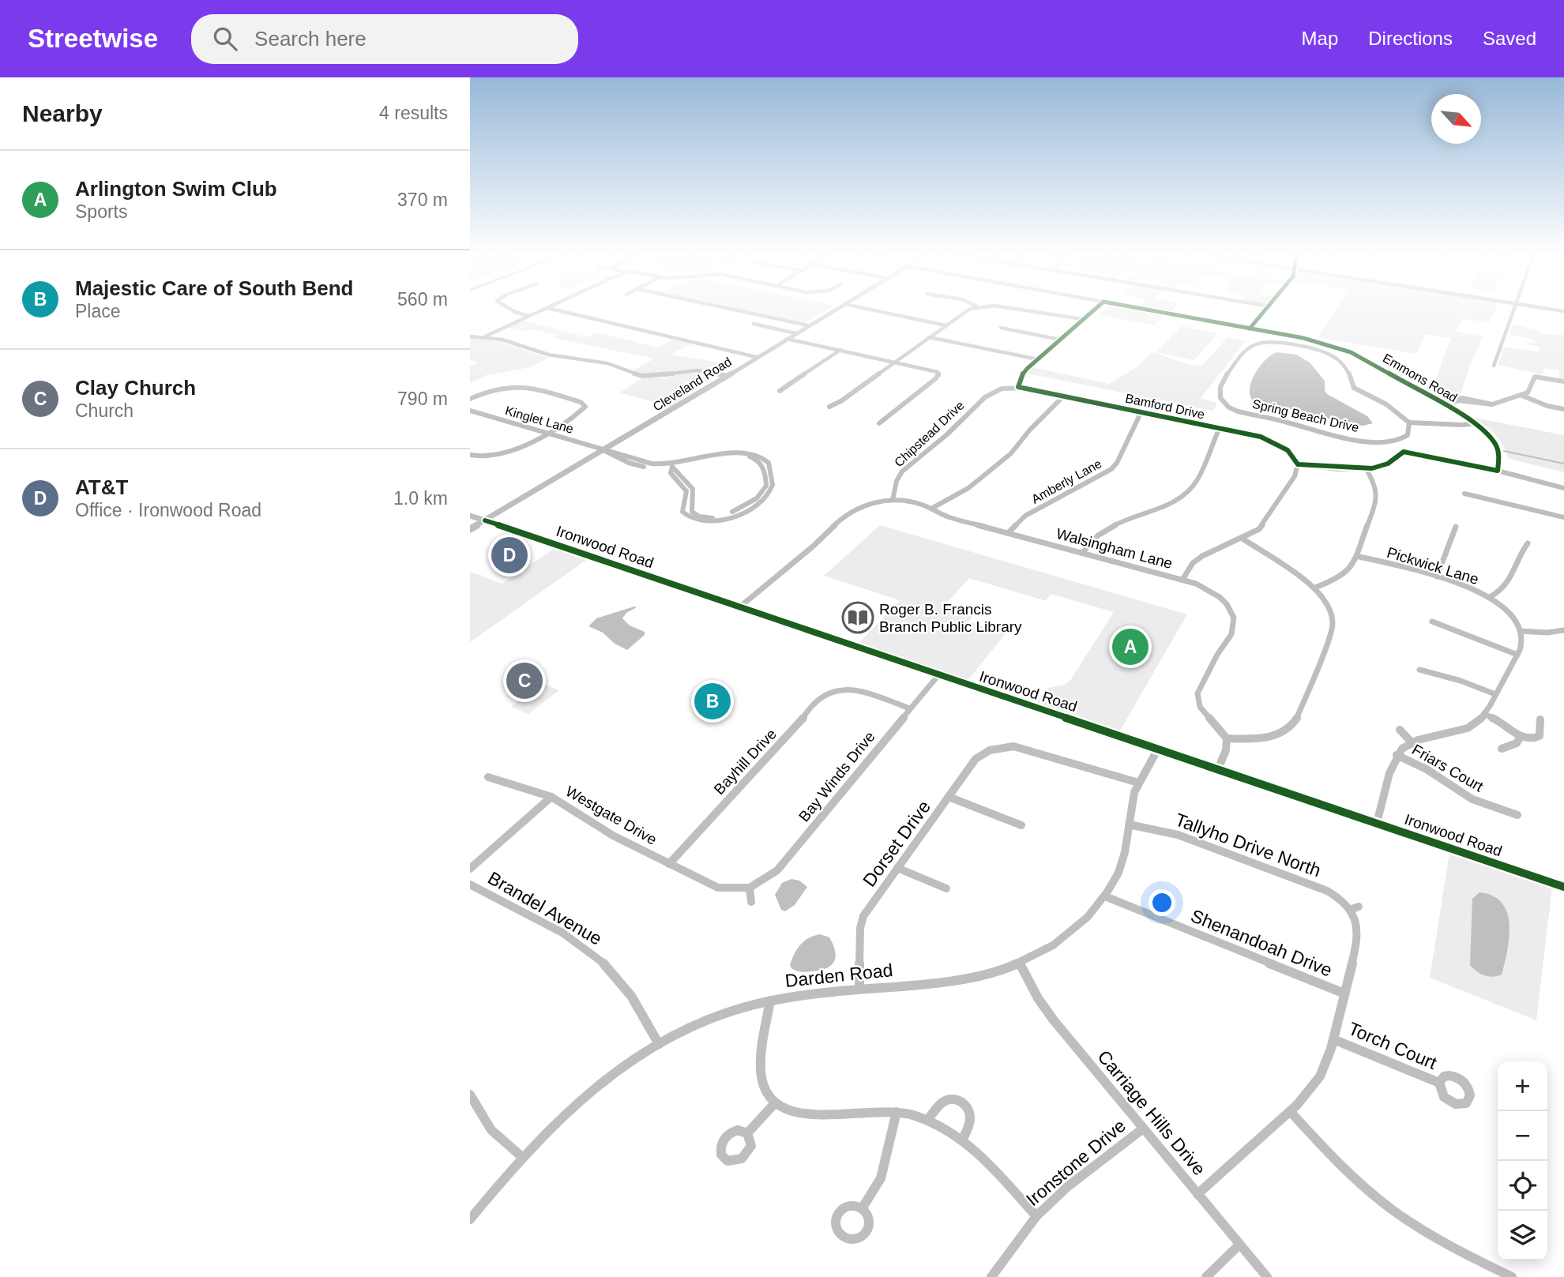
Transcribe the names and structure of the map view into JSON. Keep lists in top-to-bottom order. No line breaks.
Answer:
{"streets":{"main road":["Cleveland Road","Ironwood Road"],"street":["Emmons Road","Bamford Drive","Spring Beach Drive","Kinglet Lane","Chipstead Drive","Amberly Lane","Walsingham Lane","Pickwick Lane","Bayhill Drive","Friars Court","Bay Winds Drive","Westgate Drive","Dorset Drive","Tallyho Drive North","Brandel Avenue","Shenandoah Drive","Darden Road","Torch Court","Carriage Hills Drive","Ironstone Drive"]},"crossings":[["Cleveland Road","Kinglet Lane"],["Cleveland Road","Ironwood Road"],["Bamford Drive","Chipstead Drive"],["Bamford Drive","Amberly Lane"],["Chipstead Drive","Walsingham Lane"],["Amberly Lane","Walsingham Lane"],["Ironwood Road","Bay Winds Drive"],["Ironwood Road","Darden Road"],["Bayhill Drive","Bay Winds Drive"],["Bayhill Drive","Westgate Drive"],["Bay Winds Drive","Westgate Drive"],["Dorset Drive","Darden Road"],["Tallyho Drive North","Shenandoah Drive"],["Tallyho Drive North","Darden Road"],["Brandel Avenue","Darden Road"],["Shenandoah Drive","Darden Road"],["Darden Road","Carriage Hills Drive"],["Carriage Hills Drive","Ironstone Drive"]],"places":{"library":["Roger B. Francis Branch Public Library"]},"north":"bottom right","page":{"header":"Streetwise","search":"Search here","nav":["Map","Directions","Saved"],"heading":["Nearby","4 results"],"list":[{"mark":"A","name":"Arlington Swim Club","note":"Sports","value":"370 m"},{"mark":"B","name":"Majestic Care of South Bend","note":"Place","value":"560 m"},{"mark":"C","name":"Clay Church","note":"Church","value":"790 m"},{"mark":"D","name":"AT&T","note":"Office · Ironwood Road","value":"1.0 km"}],"pins":["D","A","C","B"],"map_buttons":["+","−"]}}
